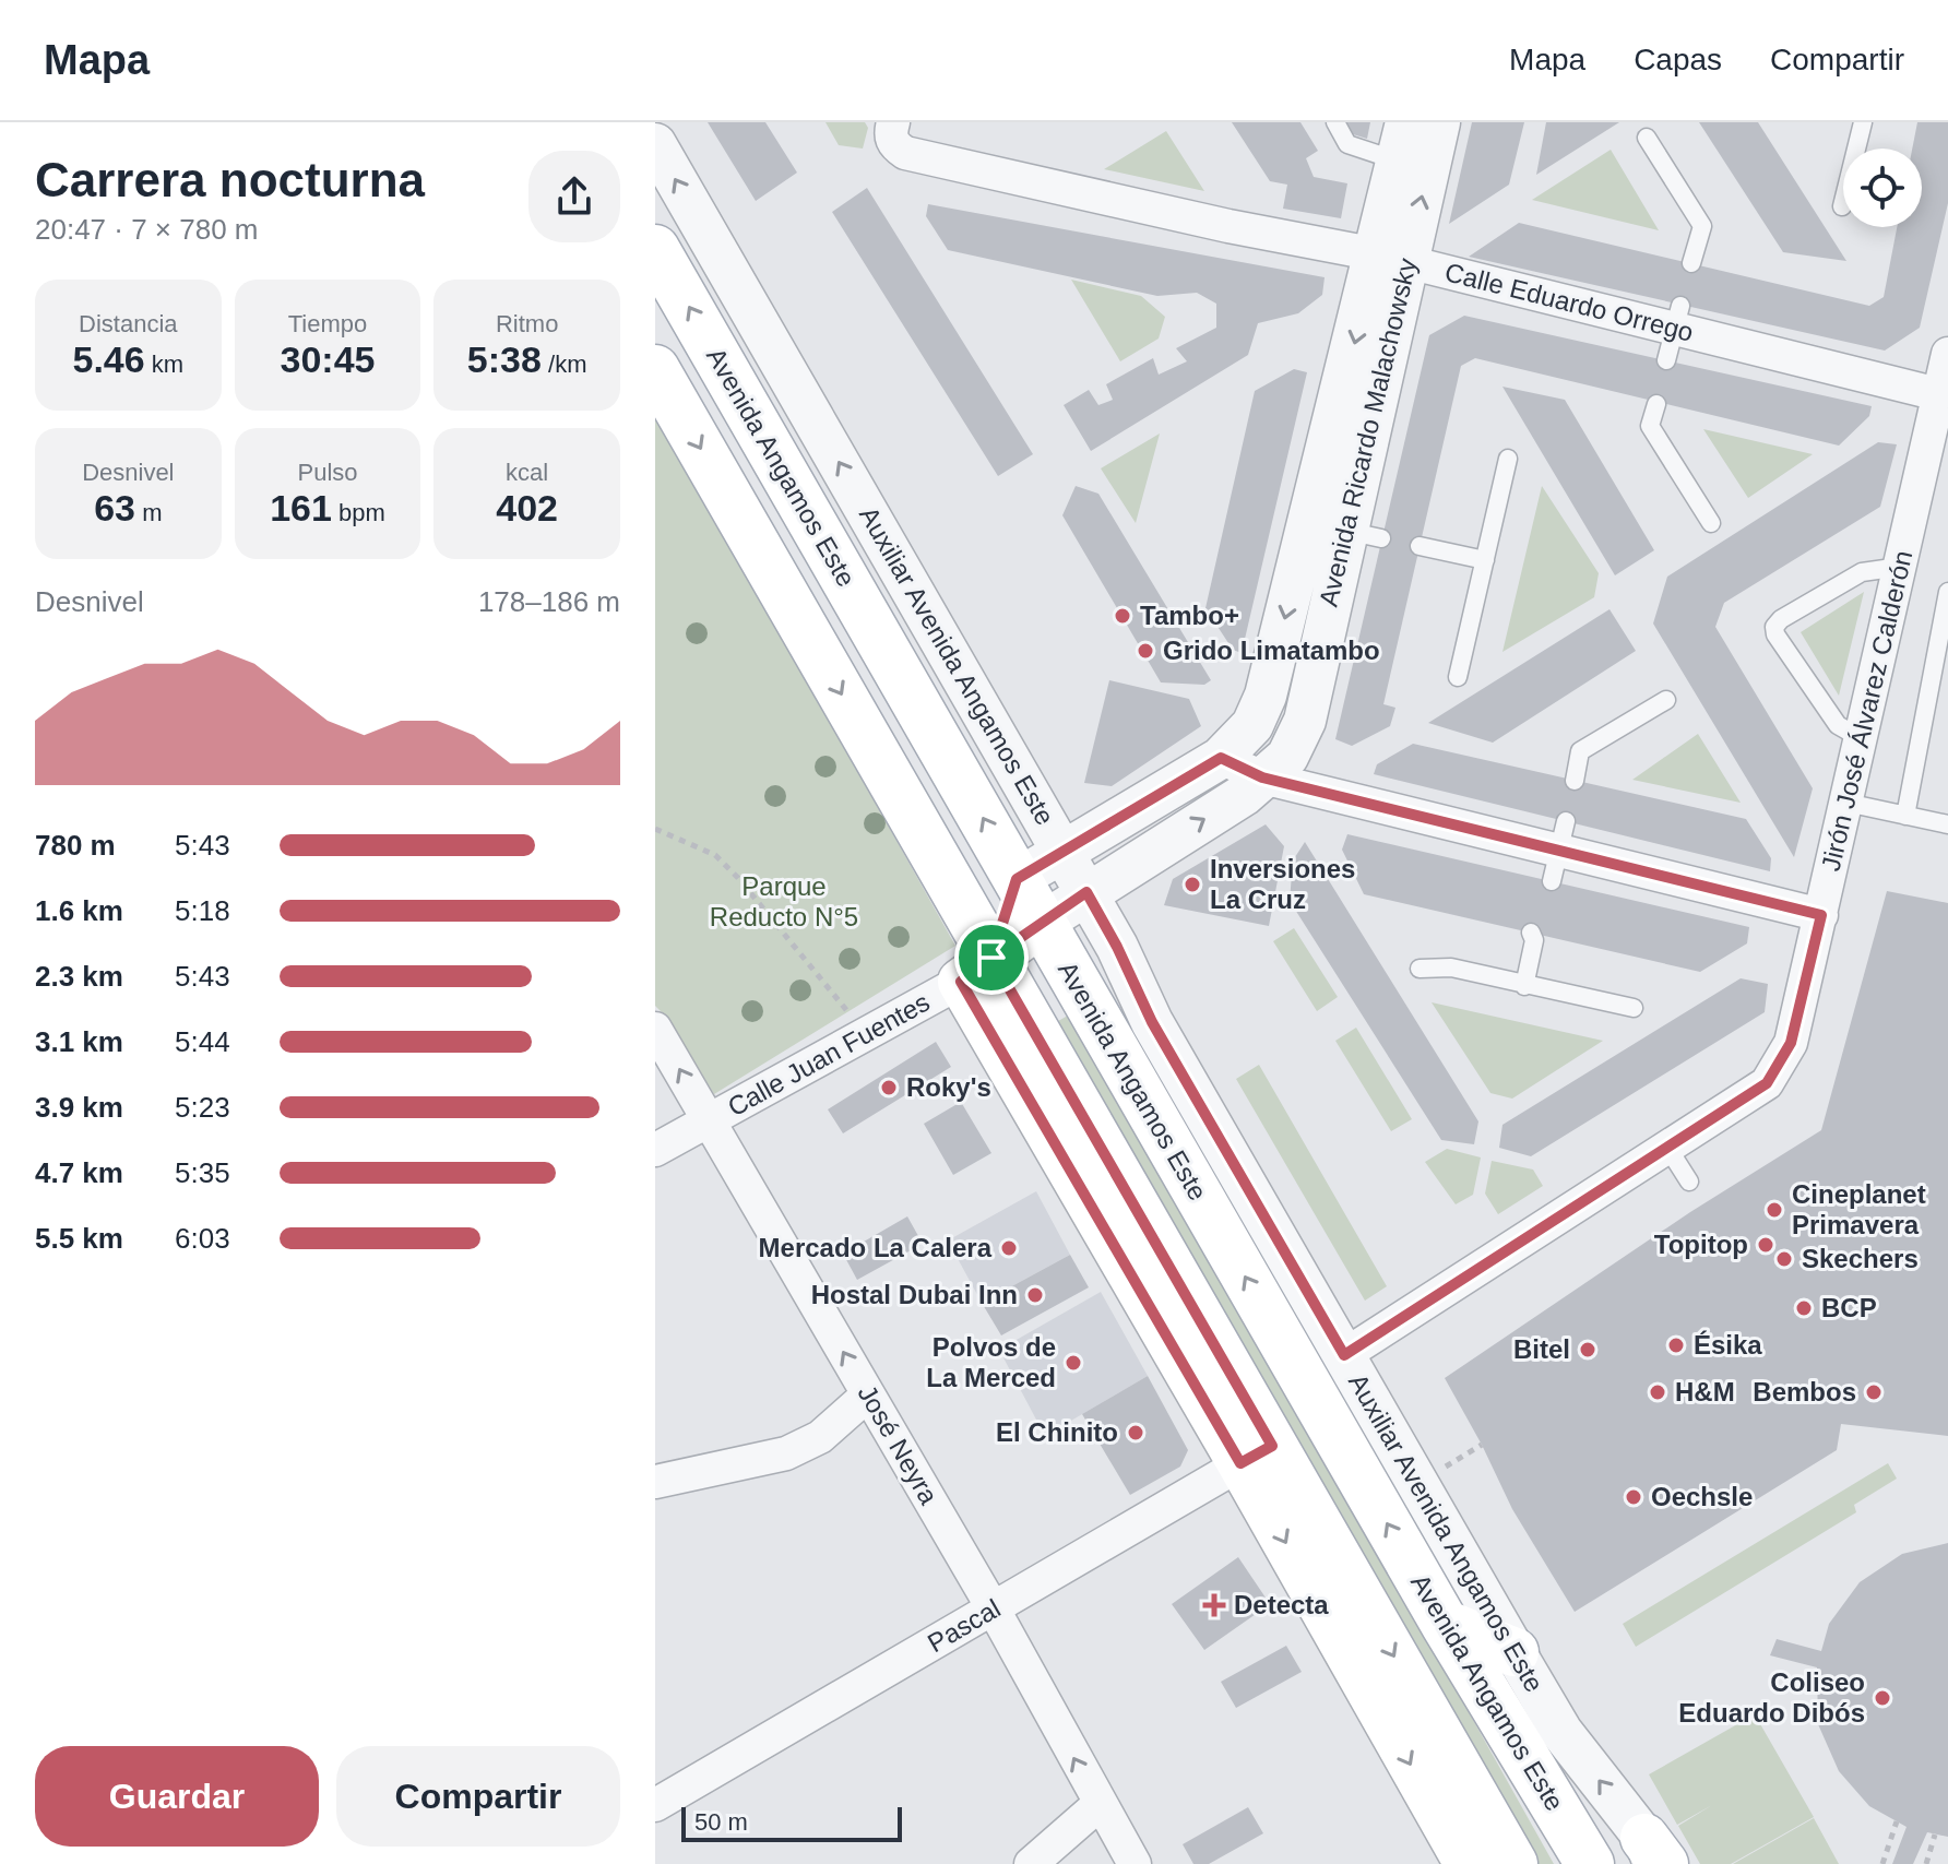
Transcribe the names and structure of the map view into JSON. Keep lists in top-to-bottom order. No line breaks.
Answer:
{"streets":{"main road":["Avenida Ricardo Malachowsky","Avenida Angamos Este"],"street":["Calle Eduardo Orrego","Auxiliar Avenida Angamos Este","Jirón José Álvarez Calderón","Calle Juan Fuentes","José Neyra","Pascal"]},"crossings":[["Calle Eduardo Orrego","Avenida Ricardo Malachowsky"],["Calle Eduardo Orrego","Jirón José Álvarez Calderón"],["Avenida Ricardo Malachowsky","Avenida Angamos Este"],["Avenida Ricardo Malachowsky","Auxiliar Avenida Angamos Este"],["Avenida Ricardo Malachowsky","Calle Juan Fuentes"],["Auxiliar Avenida Angamos Este","Jirón José Álvarez Calderón"],["Calle Juan Fuentes","José Neyra"],["José Neyra","Pascal"]],"one_way":["Auxiliar Avenida Angamos Este","José Neyra"],"parks":["Parque Reducto N°5"],"places":{"other":["Tambo+","Grido Limatambo","Inversiones La Cruz","Roky's","Cineplanet Primavera","Topitop","Mercado La Calera","Skechers","Hostal Dubai Inn","BCP","Ésika","Bitel","Polvos de La Merced","H&M","Bembos","El Chinito","Oechsle","Coliseo Eduardo Dibós"],"health":["Detecta"]},"scale_bar":"50 m","page":{"header":"Mapa","nav":["Mapa","Capas","Compartir"],"heading":["Carrera nocturna","20:47 · 7 × 780 m"],"stats":[["Distancia","5.46 km"],["Tiempo","30:45"],["Ritmo","5:38 /km"],["Desnivel","63 m"],["Pulso","161 bpm"],["kcal","402"]],"chart":["Desnivel","178–186 m"],"list":[{"name":"780 m","note":"5:43"},{"name":"1.6 km","note":"5:18"},{"name":"2.3 km","note":"5:43"},{"name":"3.1 km","note":"5:44"},{"name":"3.9 km","note":"5:23"},{"name":"4.7 km","note":"5:35"},{"name":"5.5 km","note":"6:03"}],"buttons":["Guardar","Compartir"],"scale":"50 m"}}
